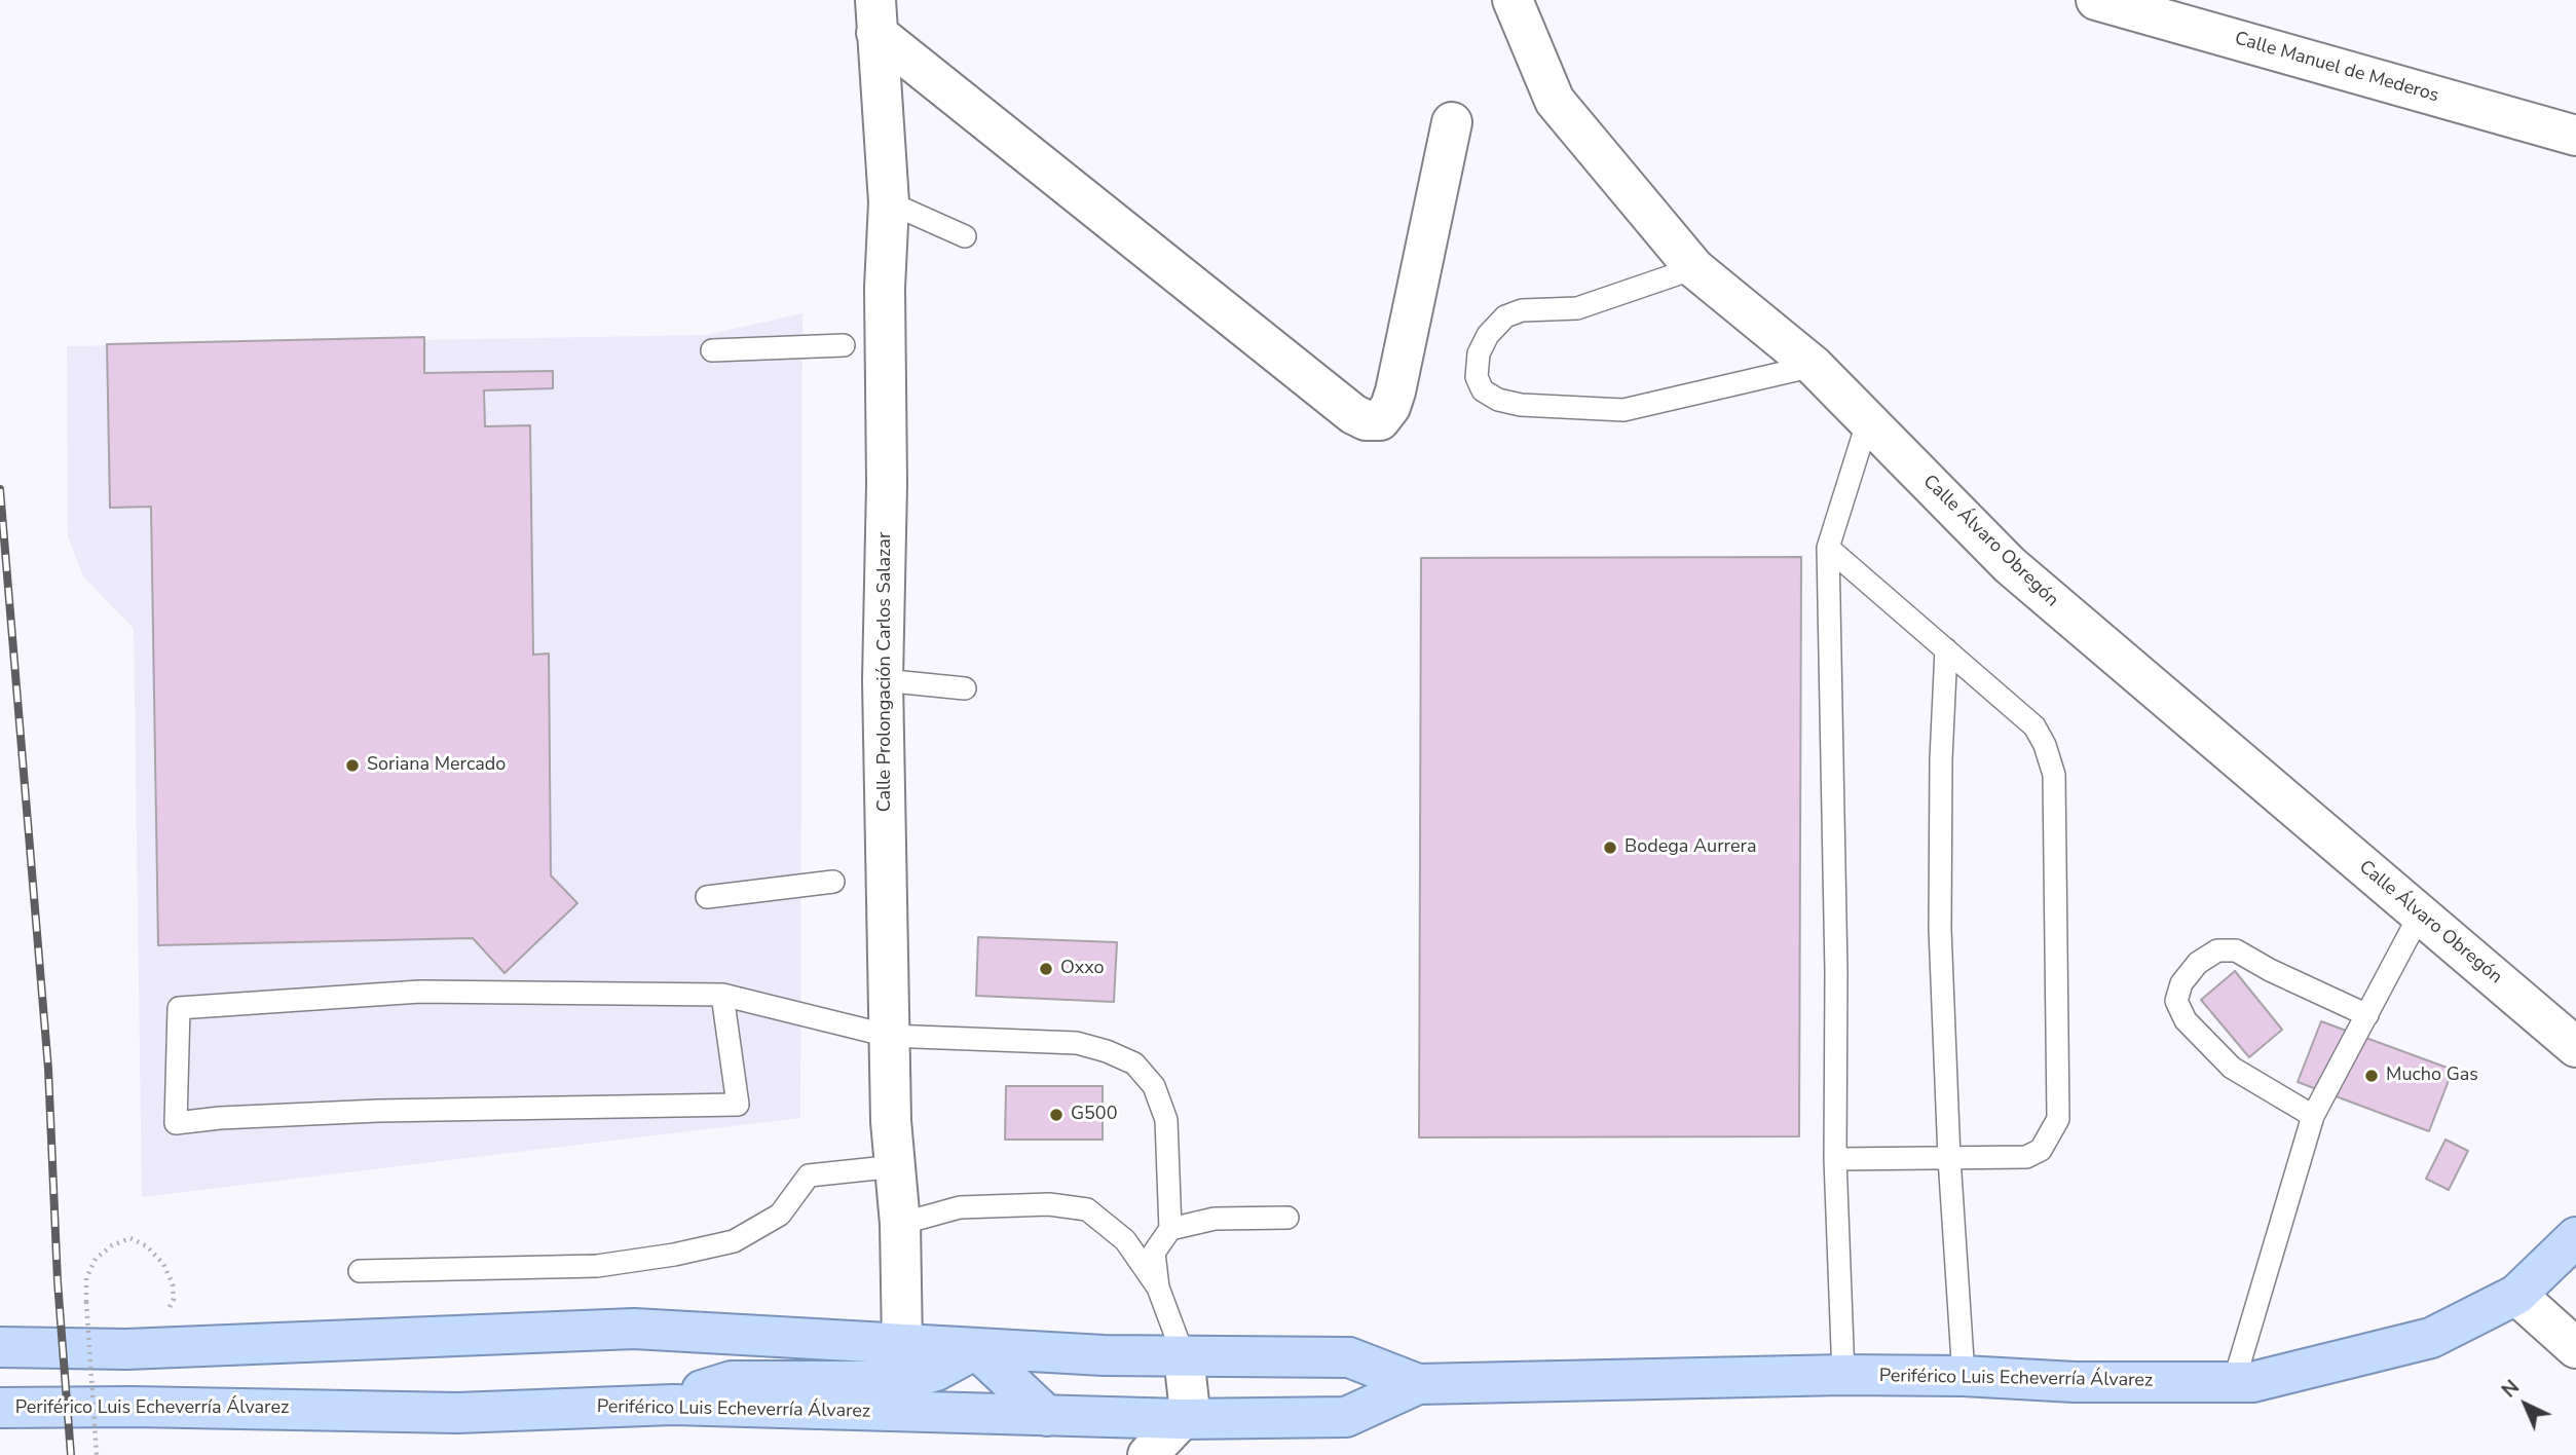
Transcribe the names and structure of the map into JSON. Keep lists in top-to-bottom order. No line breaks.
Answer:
{"streets":{"main road":["Periférico Luis Echeverría Álvarez"],"street":["Calle Manuel de Mederos","Calle Álvaro Obregón","Calle Prolongación Carlos Salazar"]},"crossings":[["Calle Prolongación Carlos Salazar","Periférico Luis Echeverría Álvarez"]],"places":["Soriana Mercado","Bodega Aurrera","Oxxo","Mucho Gas","G500"],"north":"top left"}
